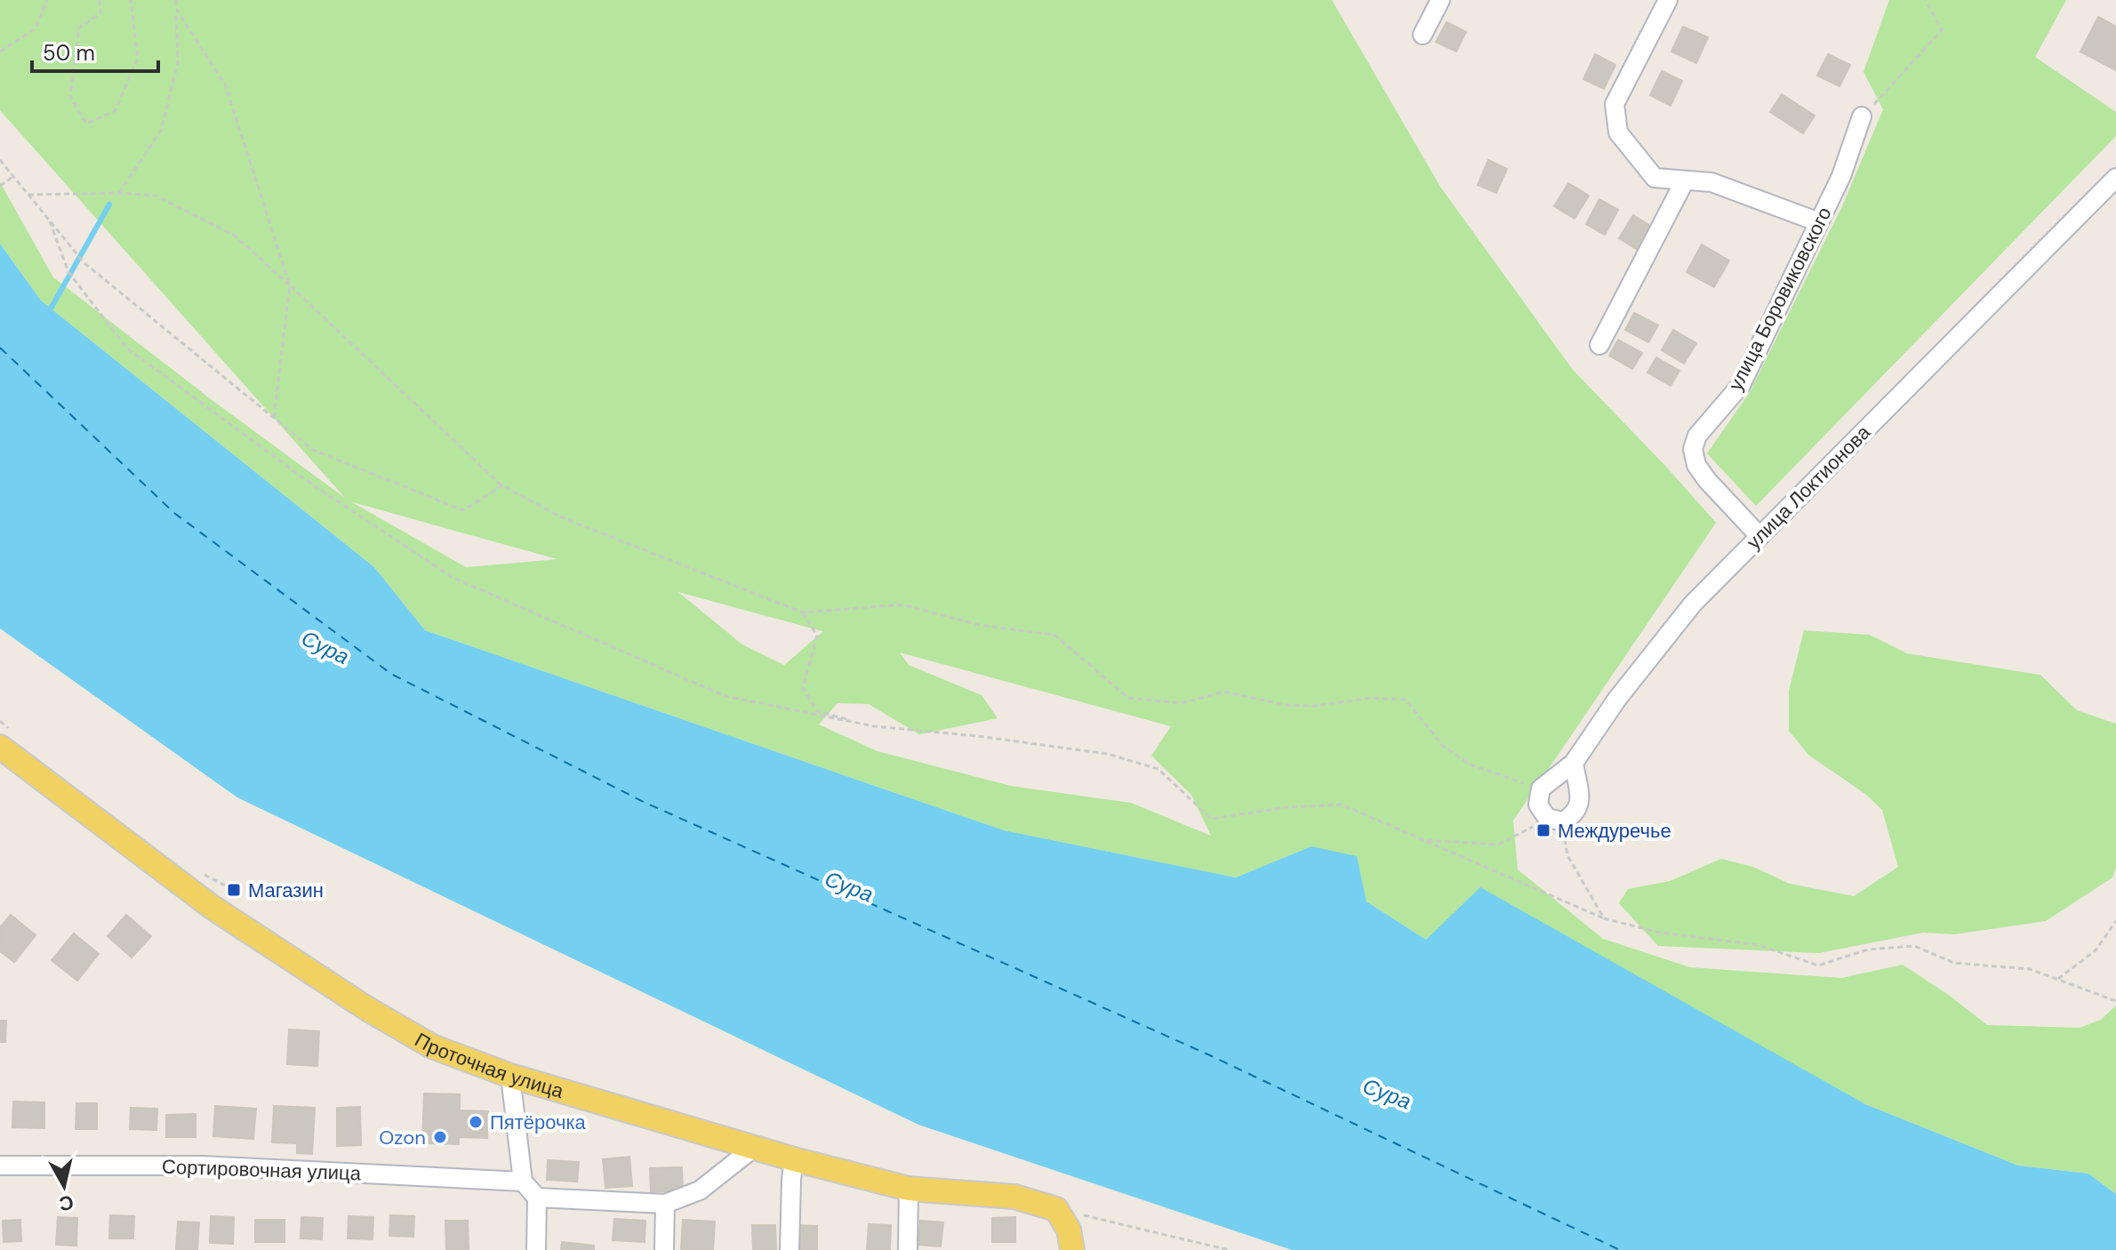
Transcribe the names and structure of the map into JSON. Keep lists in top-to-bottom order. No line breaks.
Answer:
{"streets":{"main road":["Проточная улица"],"street":["улица Боровиковского","улица Локтионова","Сортировочная улица"]},"crossings":[["улица Боровиковского","улица Локтионова"]],"water":["Сура"],"places":{"transit":["Междуречье","Магазин"],"other":["Пятёрочка","Ozon"]},"scale_bar":"50 m","north":"bottom"}
